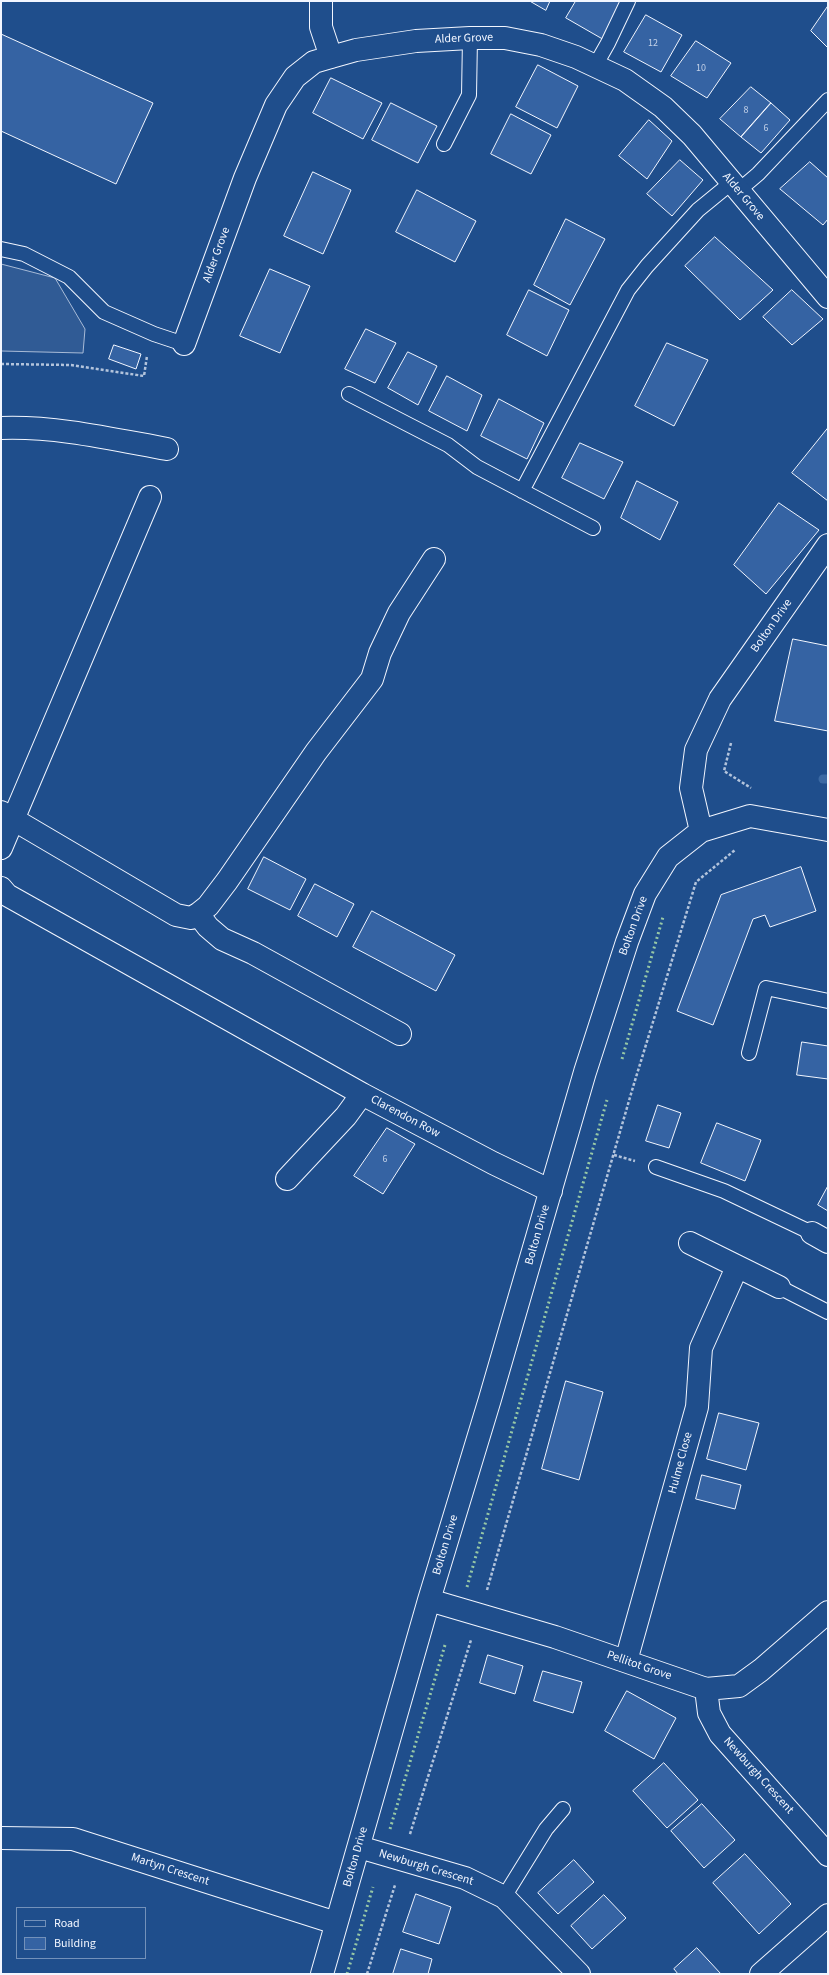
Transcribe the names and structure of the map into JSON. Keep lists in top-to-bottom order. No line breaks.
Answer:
{"streets":{"street":["Alder Grove","Bolton Drive","Clarendon Row","Hulme Close","Pellitot Grove","Newburgh Crescent","Martyn Crescent"]},"crossings":[["Bolton Drive","Clarendon Row"],["Bolton Drive","Pellitot Grove"],["Bolton Drive","Newburgh Crescent"],["Bolton Drive","Martyn Crescent"],["Hulme Close","Pellitot Grove"],["Pellitot Grove","Newburgh Crescent"]],"house_numbers":["12","10","8","6","6"],"legend":["Road","Building"]}
